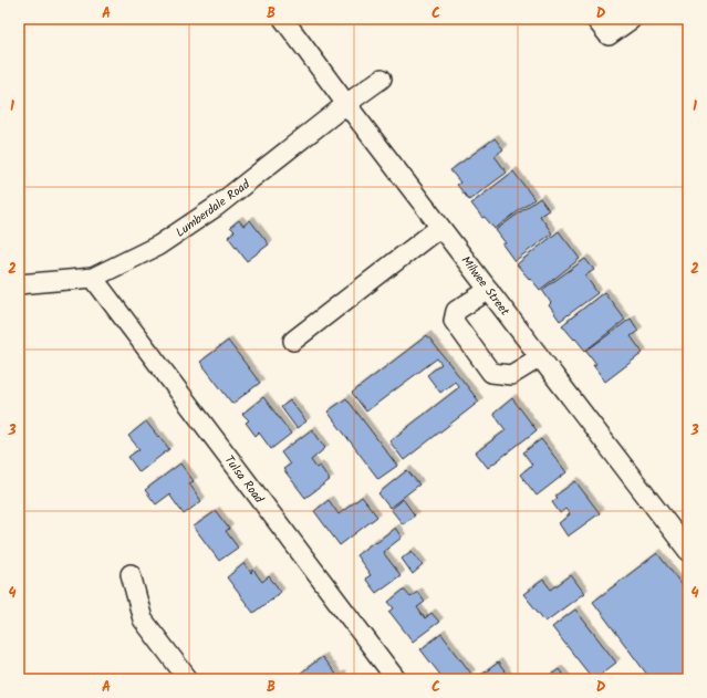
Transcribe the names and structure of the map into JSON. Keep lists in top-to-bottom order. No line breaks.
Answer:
{"streets":{"street":["Lumberdale Road","Milwee Street","Tulsa Road"]},"crossings":[["Lumberdale Road","Milwee Street"],["Lumberdale Road","Tulsa Road"]],"grid":{"columns":["A","B","C","D"],"rows":["1","2","3","4"]}}
